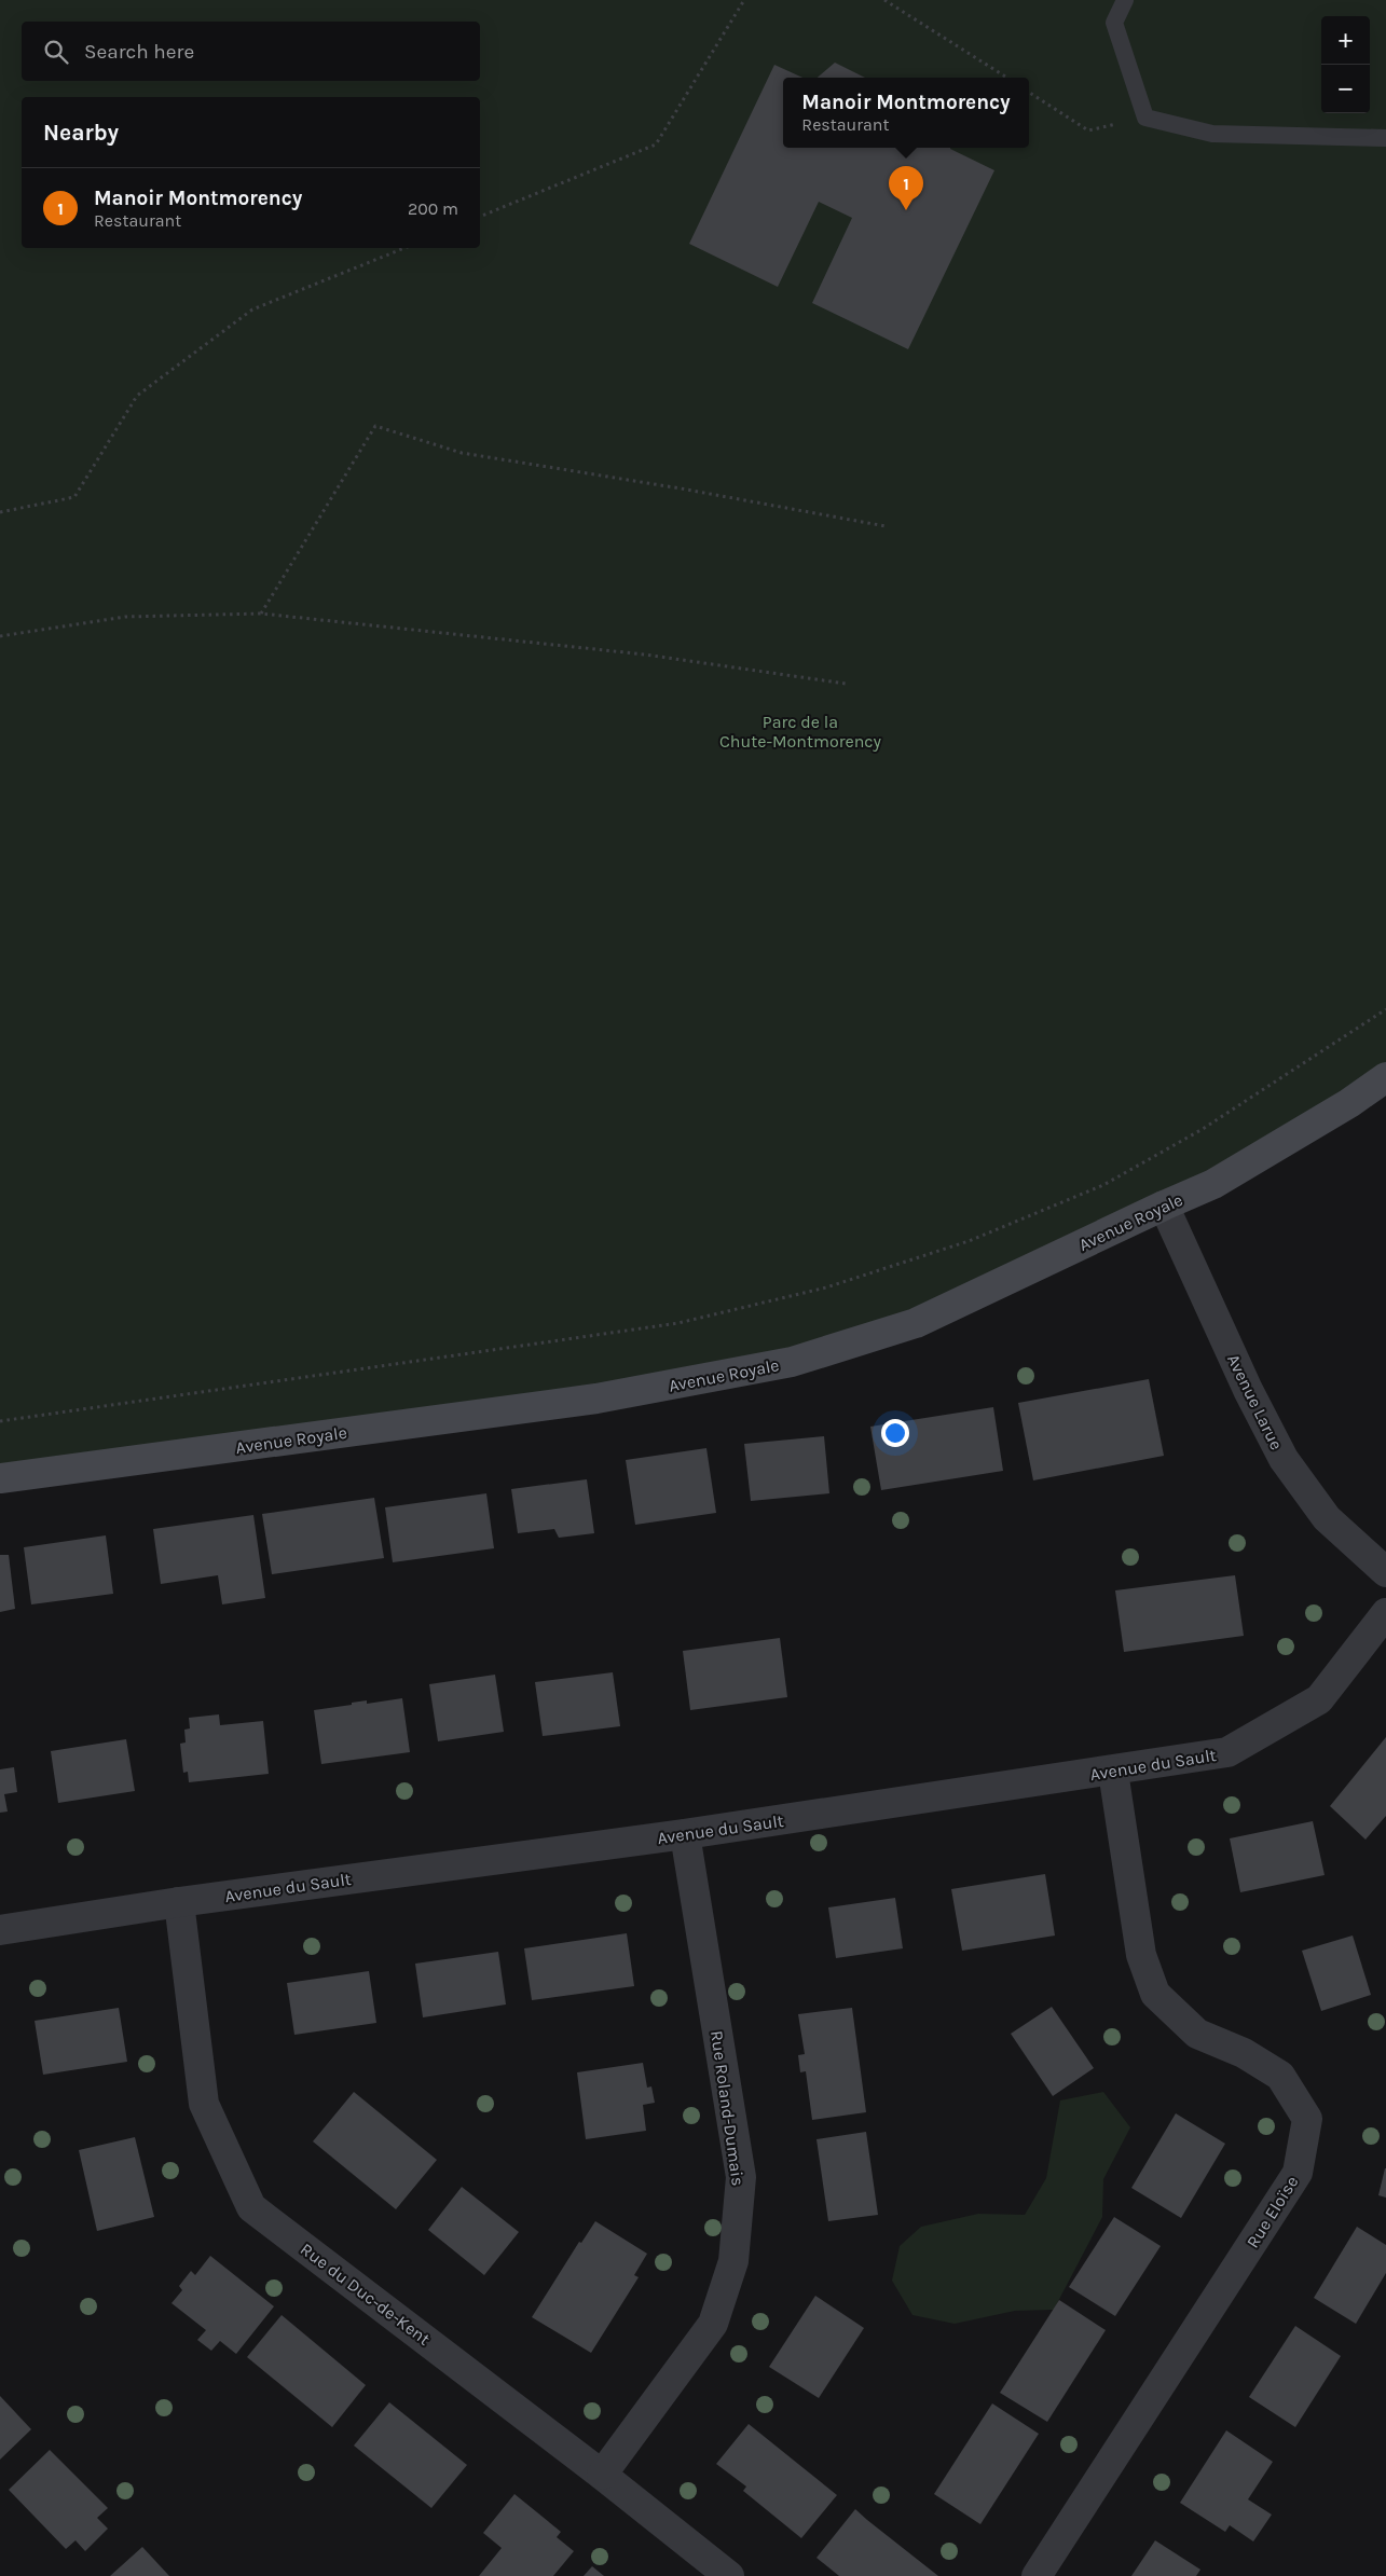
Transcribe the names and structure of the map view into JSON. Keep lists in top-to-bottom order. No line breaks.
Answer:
{"streets":{"main road":["Avenue Royale"],"street":["Avenue Larue","Avenue du Sault","Rue Roland-Dumais","Rue Eloïse","Rue du Duc-de-Kent"]},"crossings":[["Avenue Royale","Avenue Larue"],["Avenue du Sault","Rue Roland-Dumais"],["Avenue du Sault","Rue Eloïse"],["Avenue du Sault","Rue du Duc-de-Kent"],["Rue Roland-Dumais","Rue du Duc-de-Kent"]],"parks":["Parc de la Chute-Montmorency"],"page":{"map_buttons":["+","−"],"search":"Search here","popup":["Manoir Montmorency","Restaurant"],"heading":"Nearby","pins":"1","list":[{"mark":"1","name":"Manoir Montmorency","note":"Restaurant","value":"200 m"}]}}
